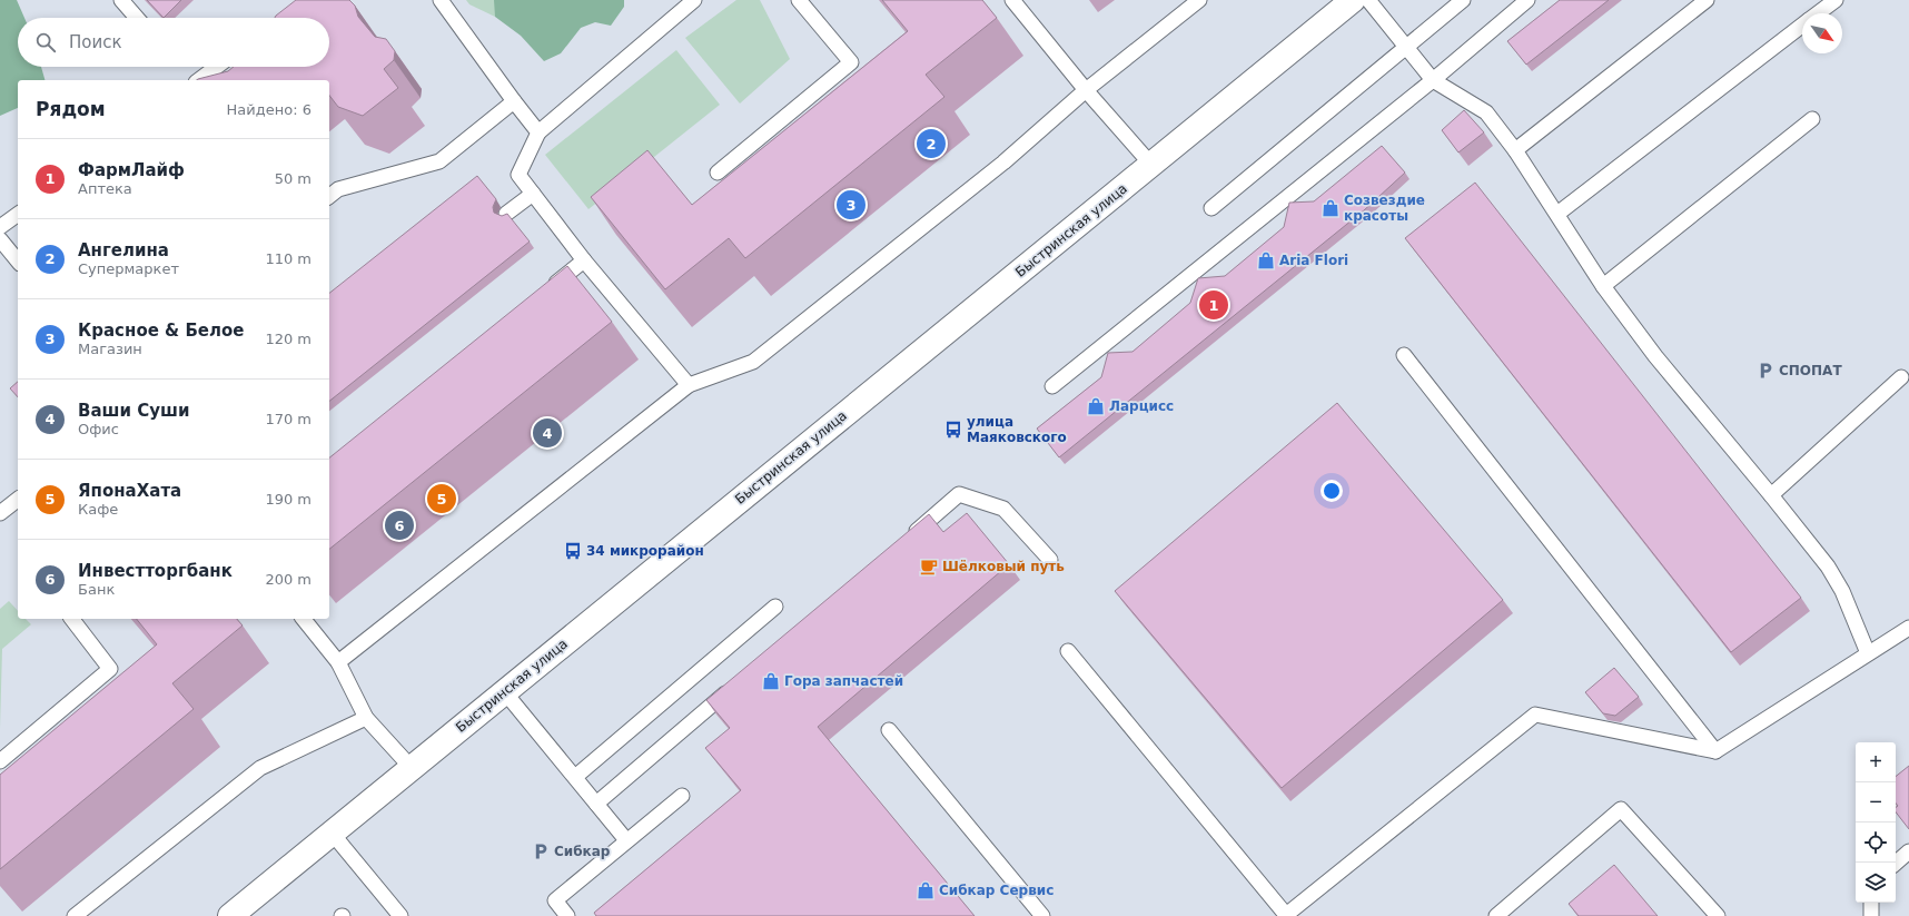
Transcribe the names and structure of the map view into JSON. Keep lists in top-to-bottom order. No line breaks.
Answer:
{"streets":{"main road":["Быстринская улица"]},"places":{"shop":["Созвездие красоты","Aria Flori","Ларцисс","Гора запчастей","Сибкар Сервис"],"parking":["СПОПАТ","Сибкар"],"bus stop":["улица Маяковского","34 микрорайон"],"cafe":["Шёлковый путь"]},"north":"bottom right","page":{"search":"Поиск","heading":["Рядом","Найдено: 6"],"pins":["2","3","1","4","5","6"],"list":[{"mark":"1","name":"ФармЛайф","note":"Аптека","value":"50 m"},{"mark":"2","name":"Ангелина","note":"Супермаркет","value":"110 m"},{"mark":"3","name":"Красное & Белое","note":"Магазин","value":"120 m"},{"mark":"4","name":"Ваши Суши","note":"Офис","value":"170 m"},{"mark":"5","name":"ЯпонаХата","note":"Кафе","value":"190 m"},{"mark":"6","name":"Инвестторгбанк","note":"Банк","value":"200 m"}],"map_buttons":["+","−"]}}
